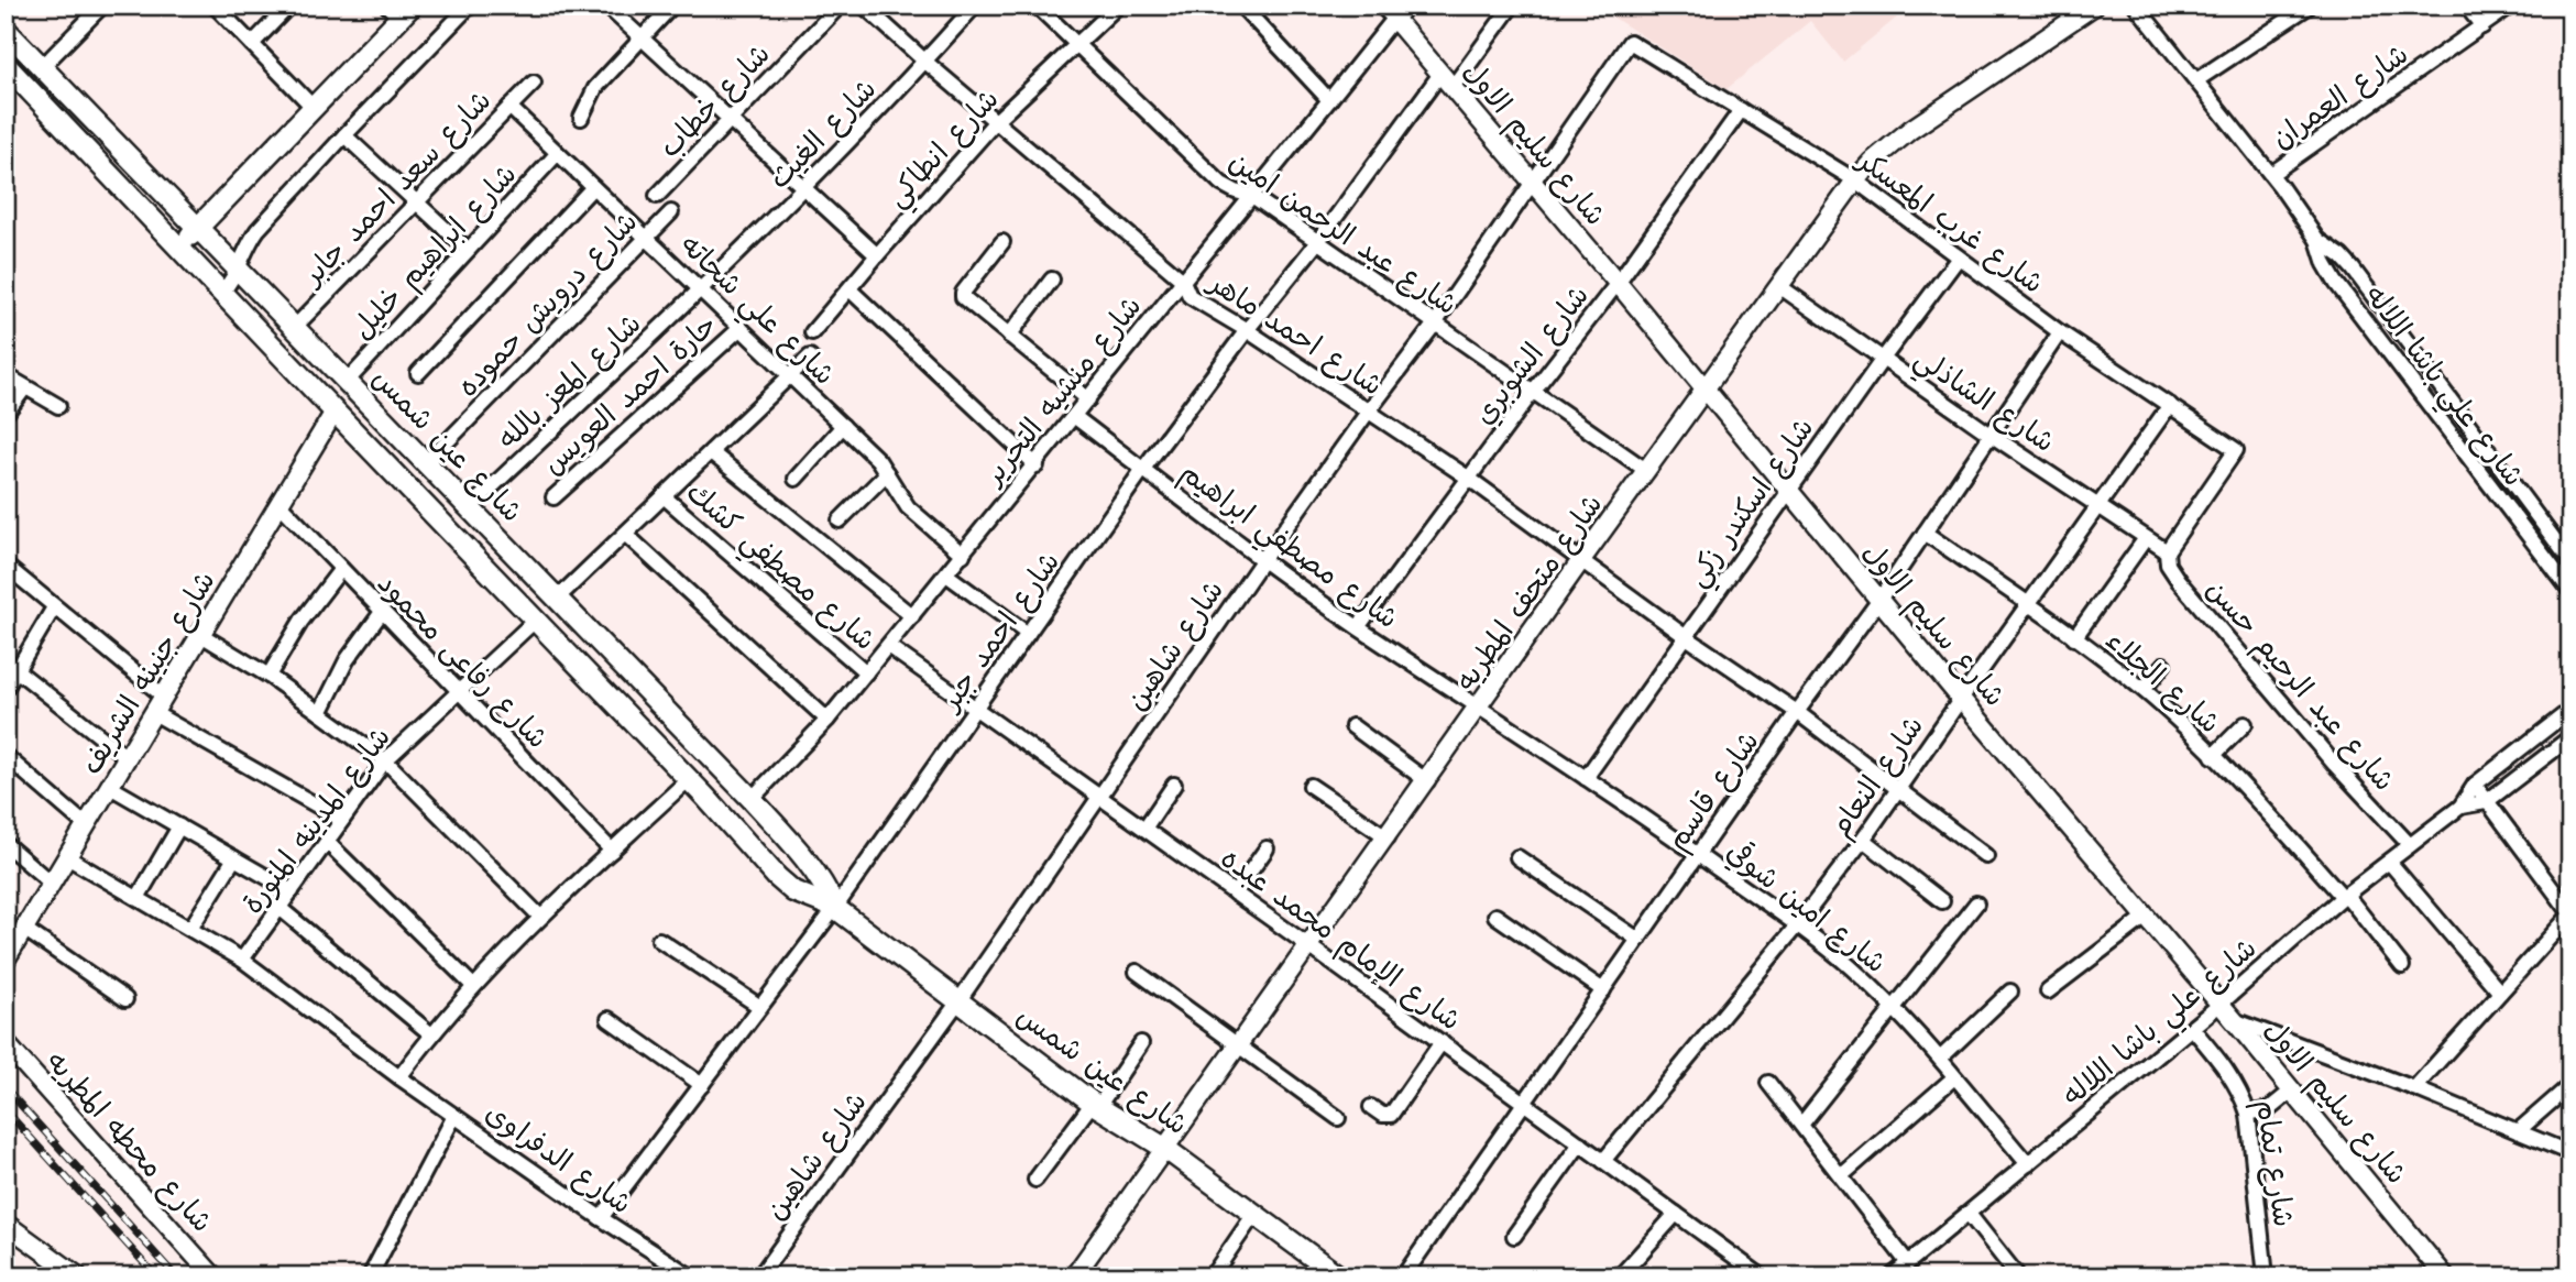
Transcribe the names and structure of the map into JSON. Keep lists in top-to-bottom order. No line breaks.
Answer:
{"streets":{"main road":["شارع عين شمس"],"street":["شارع العمران","شارع خطاب","شارع الغيث","شارع سليم الاول","شارع انطاكي","شارع سعد احمد جابر","شارع غرب المعسكر","شارع عبد الرحمن امين","شارع ابراهيم خليل","شارع درويش حموده","شارع علي شحاته","شارع احمد ماهر","شارع الشوبري","شارع المعز بالله","شارع علي باشا اللاله","شارع منشيه التحرير","حارة احمد العويس","شارع الشاذلي","شارع اسكندر زكي","شارع مصطفي ابراهيم","شارع مصطفي كشك","شارع متحف المطريه","شارع احمد جبر","شارع شاهين","شارع رفاعى محمود","شارع جنينه الشريف","شارع الجلاء","شارع عبد الرحيم حسن","شارع النعام","شارع قاسم","شارع المدينه المنورة","شارع امين شوقي","شارع الإمام محمد عبده","شارع محطه المطريه","شارع الدفراوى","شارع تمام"]},"crossings":[["شارع العمران","شارع علي باشا اللاله"],["شارع الغيث","شارع علي شحاته"],["شارع الغيث","شارع احمد ماهر"],["شارع الغيث","شارع المعز بالله"],["شارع سليم الاول","شارع الشوبري"],["شارع سليم الاول","شارع علي باشا اللاله"],["شارع سليم الاول","شارع منشيه التحرير"],["شارع سليم الاول","شارع اسكندر زكي"],["شارع سليم الاول","شارع متحف المطريه"],["شارع سليم الاول","شارع احمد جبر"],["شارع سليم الاول","شارع شاهين"],["شارع سليم الاول","شارع النعام"],["شارع سليم الاول","شارع قاسم"],["شارع انطاكي","شارع عبد الرحمن امين"],["شارع انطاكي","شارع احمد ماهر"],["شارع سعد احمد جابر","شارع علي شحاته"],["شارع سعد احمد جابر","شارع عين شمس"],["شارع غرب المعسكر","شارع الشوبري"],["شارع غرب المعسكر","شارع الشاذلي"],["شارع غرب المعسكر","شارع اسكندر زكي"],["شارع غرب المعسكر","شارع متحف المطريه"],["شارع غرب المعسكر","شارع شاهين"],["شارع غرب المعسكر","شارع عبد الرحيم حسن"],["شارع غرب المعسكر","شارع النعام"],["شارع غرب المعسكر","شارع قاسم"],["شارع عبد الرحمن امين","شارع الشوبري"],["شارع عبد الرحمن امين","شارع منشيه التحرير"],["شارع عبد الرحمن امين","شارع متحف المطريه"],["شارع عبد الرحمن امين","شارع احمد جبر"],["شارع عبد الرحمن امين","شارع شاهين"],["شارع ابراهيم خليل","شارع علي شحاته"],["شارع ابراهيم خليل","شارع عين شمس"],["شارع درويش حموده","شارع علي شحاته"],["شارع درويش حموده","شارع عين شمس"],["شارع علي شحاته","شارع المعز بالله"],["شارع علي شحاته","شارع منشيه التحرير"],["شارع علي شحاته","حارة احمد العويس"],["شارع احمد ماهر","شارع الشوبري"],["شارع احمد ماهر","شارع منشيه التحرير"],["شارع احمد ماهر","شارع اسكندر زكي"],["شارع احمد ماهر","شارع متحف المطريه"],["شارع احمد ماهر","شارع احمد جبر"],["شارع احمد ماهر","شارع شاهين"],["شارع احمد ماهر","شارع النعام"],["شارع احمد ماهر","شارع قاسم"],["شارع الشوبري","شارع مصطفي ابراهيم"],["شارع المعز بالله","شارع عين شمس"],["شارع علي باشا اللاله","شارع الجلاء"],["شارع علي باشا اللاله","شارع عبد الرحيم حسن"],["شارع علي باشا اللاله","شارع امين شوقي"],["شارع علي باشا اللاله","شارع تمام"],["شارع منشيه التحرير","شارع عين شمس"],["شارع منشيه التحرير","شارع مصطفي ابراهيم"],["شارع منشيه التحرير","شارع مصطفي كشك"],["شارع منشيه التحرير","شارع الإمام محمد عبده"],["شارع الشاذلي","شارع اسكندر زكي"],["شارع الشاذلي","شارع متحف المطريه"],["شارع الشاذلي","شارع عبد الرحيم حسن"],["شارع الشاذلي","شارع النعام"],["شارع الشاذلي","شارع قاسم"],["شارع عين شمس","شارع متحف المطريه"],["شارع عين شمس","شارع احمد جبر"],["شارع عين شمس","شارع شاهين"],["شارع عين شمس","شارع جنينه الشريف"],["شارع عين شمس","شارع المدينه المنورة"],["شارع اسكندر زكي","شارع امين شوقي"],["شارع مصطفي ابراهيم","شارع متحف المطريه"],["شارع مصطفي ابراهيم","شارع احمد جبر"],["شارع مصطفي ابراهيم","شارع شاهين"],["شارع مصطفي ابراهيم","شارع امين شوقي"],["شارع متحف المطريه","شارع امين شوقي"],["شارع متحف المطريه","شارع الإمام محمد عبده"],["شارع احمد جبر","شارع الإمام محمد عبده"],["شارع احمد جبر","شارع الدفراوى"],["شارع شاهين","شارع الإمام محمد عبده"],["شارع رفاعى محمود","شارع جنينه الشريف"],["شارع رفاعى محمود","شارع المدينه المنورة"],["شارع جنينه الشريف","شارع الدفراوى"],["شارع الجلاء","شارع النعام"],["شارع الجلاء","شارع قاسم"],["شارع النعام","شارع امين شوقي"],["شارع النعام","شارع الإمام محمد عبده"],["شارع قاسم","شارع امين شوقي"],["شارع قاسم","شارع الإمام محمد عبده"],["شارع المدينه المنورة","شارع الدفراوى"]]}
